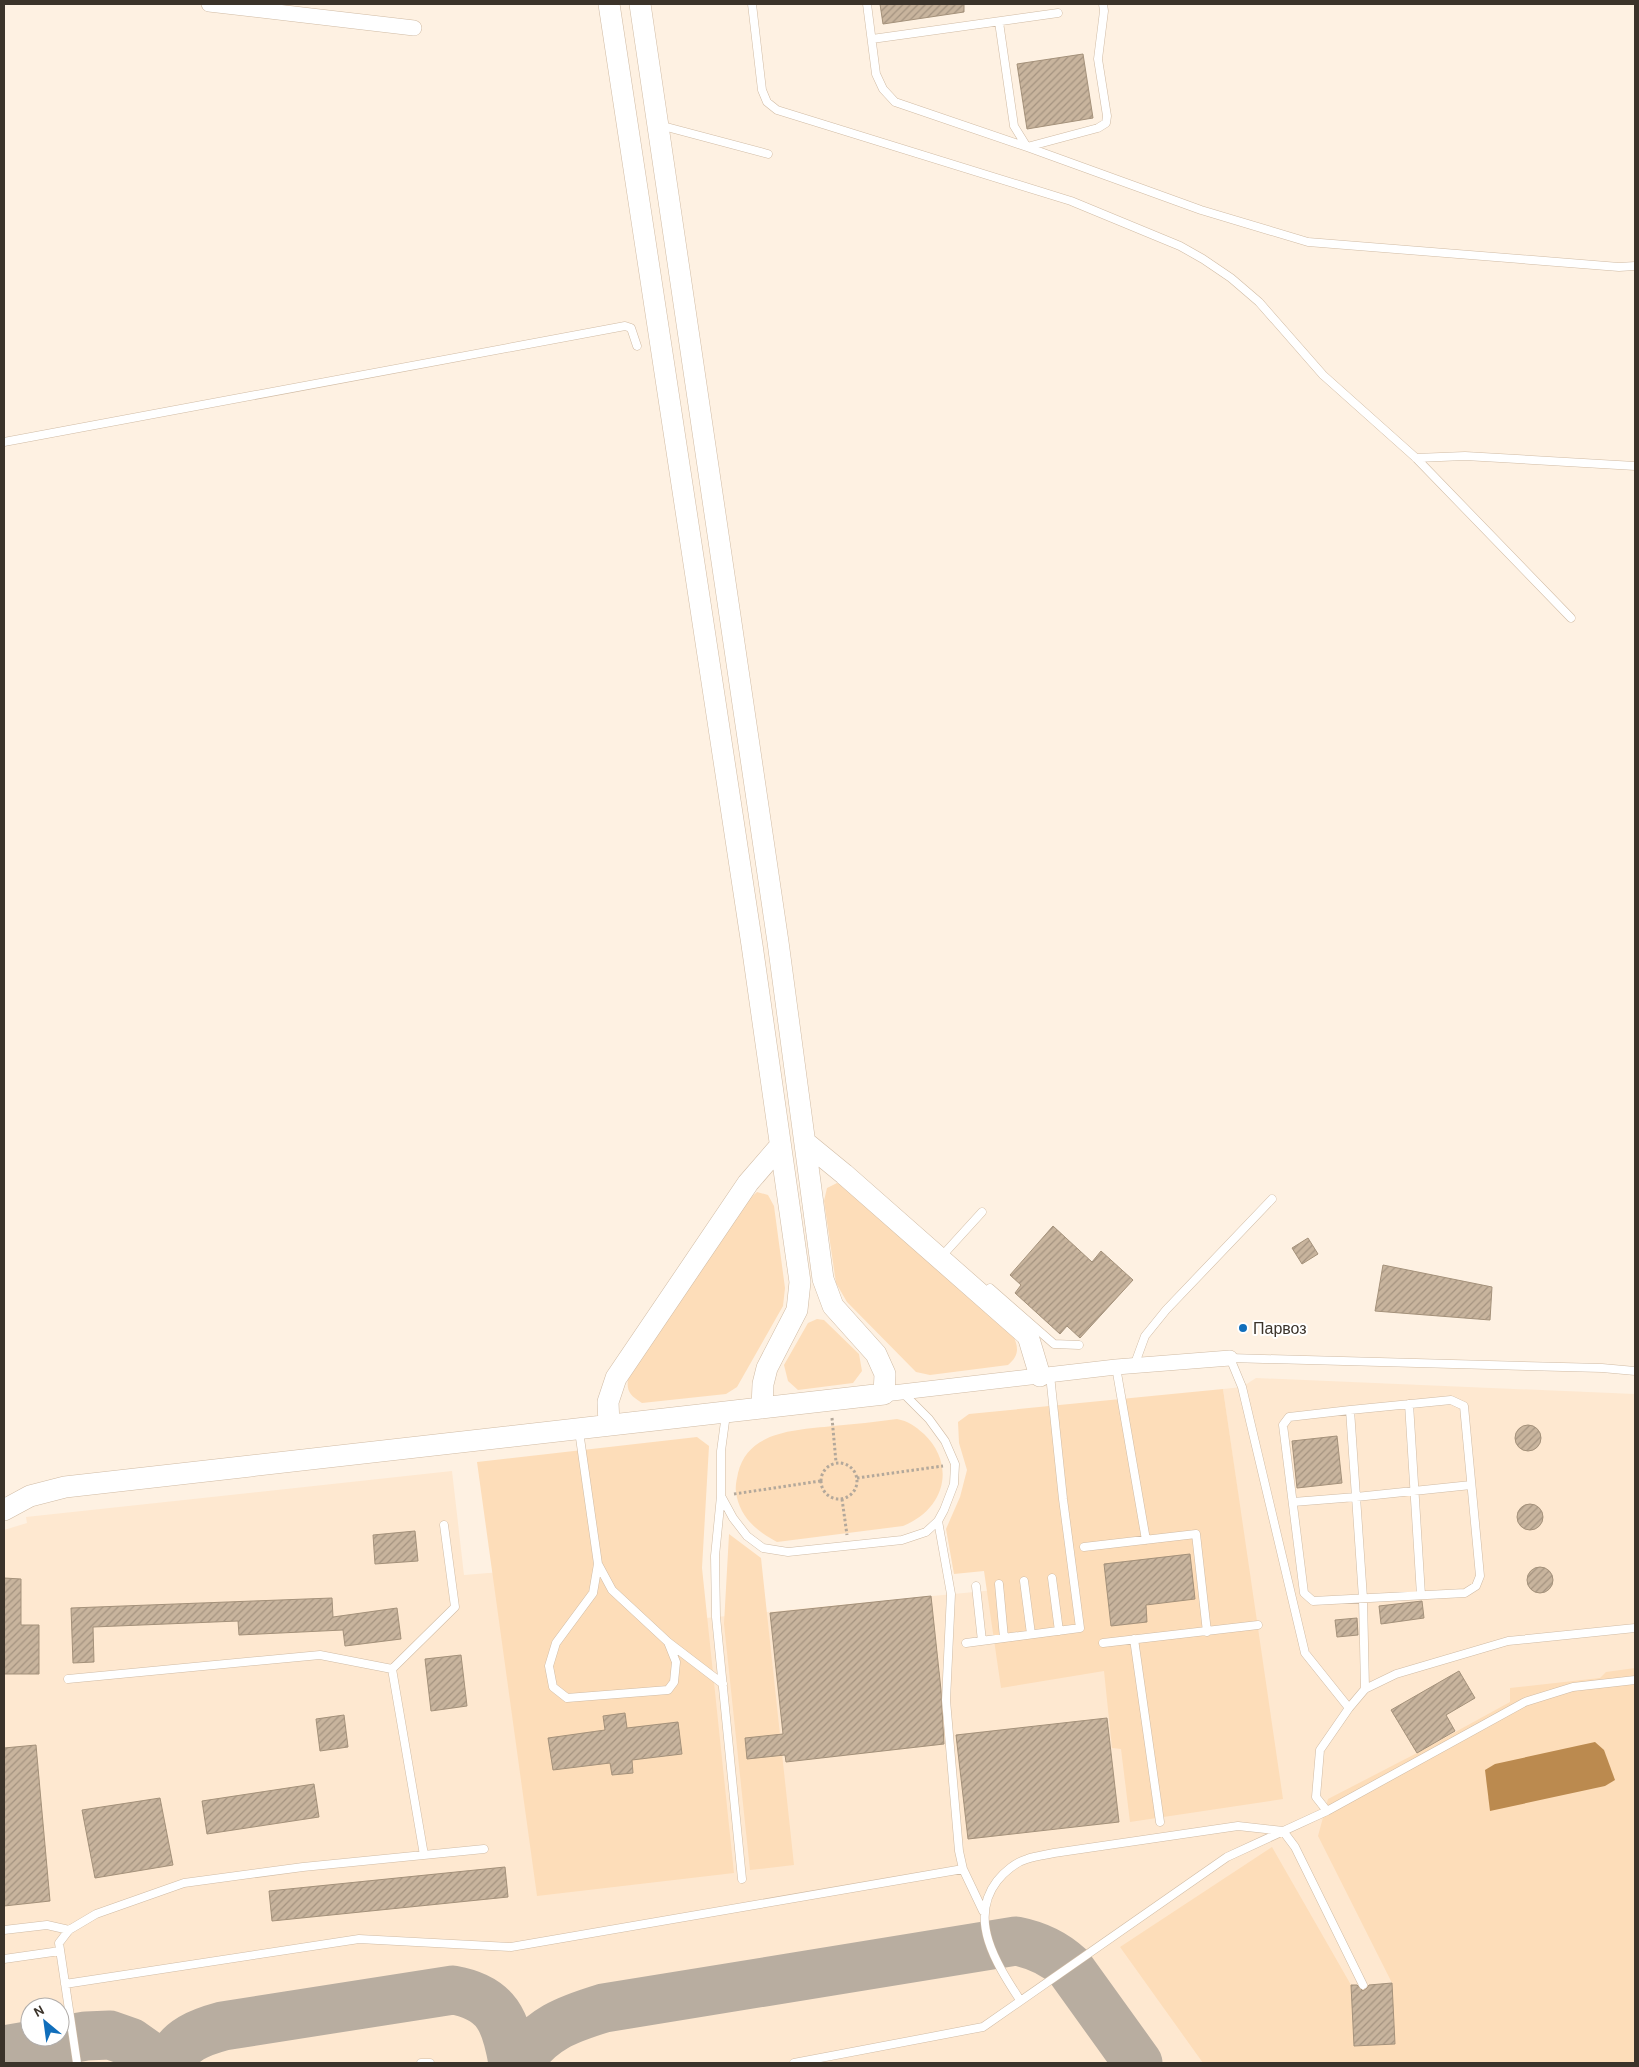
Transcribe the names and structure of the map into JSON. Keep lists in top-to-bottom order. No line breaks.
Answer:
{"places":["Парвоз"],"north":"top left"}
